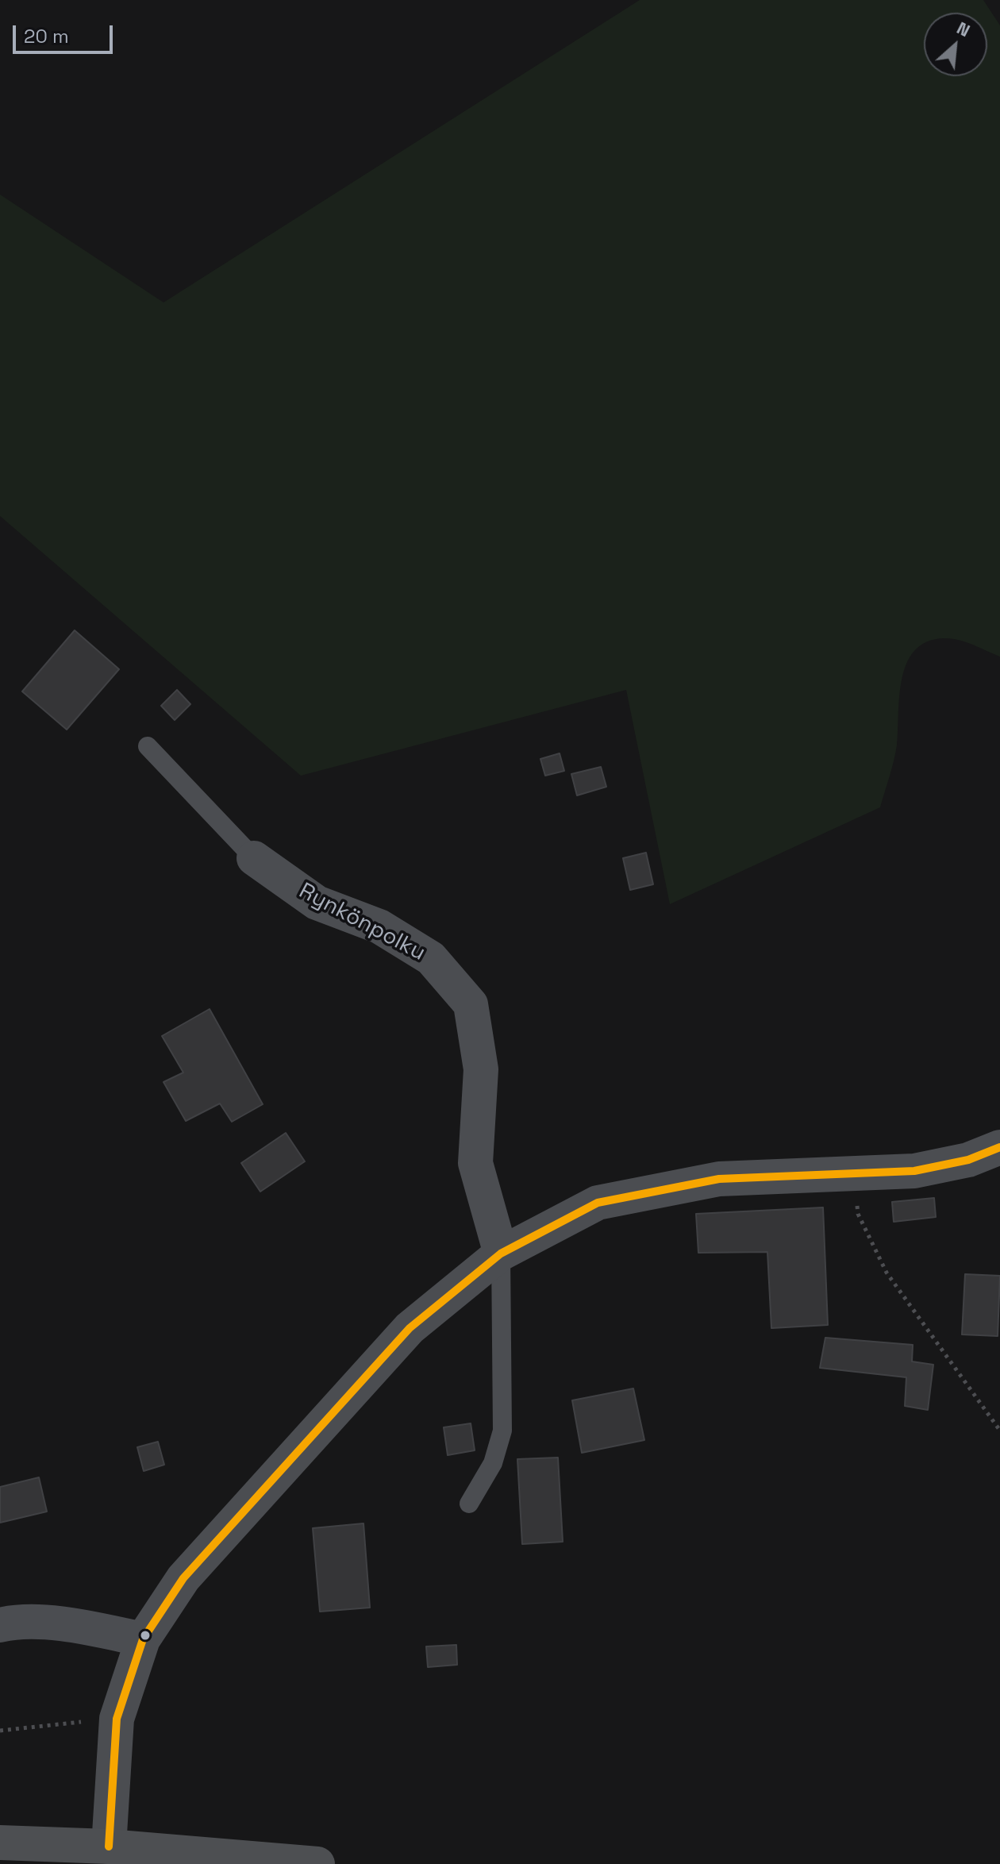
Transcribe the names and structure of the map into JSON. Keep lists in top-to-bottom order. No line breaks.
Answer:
{"streets":{"street":["Rynkönpolku"]},"scale_bar":"20 m","north":"top right"}
